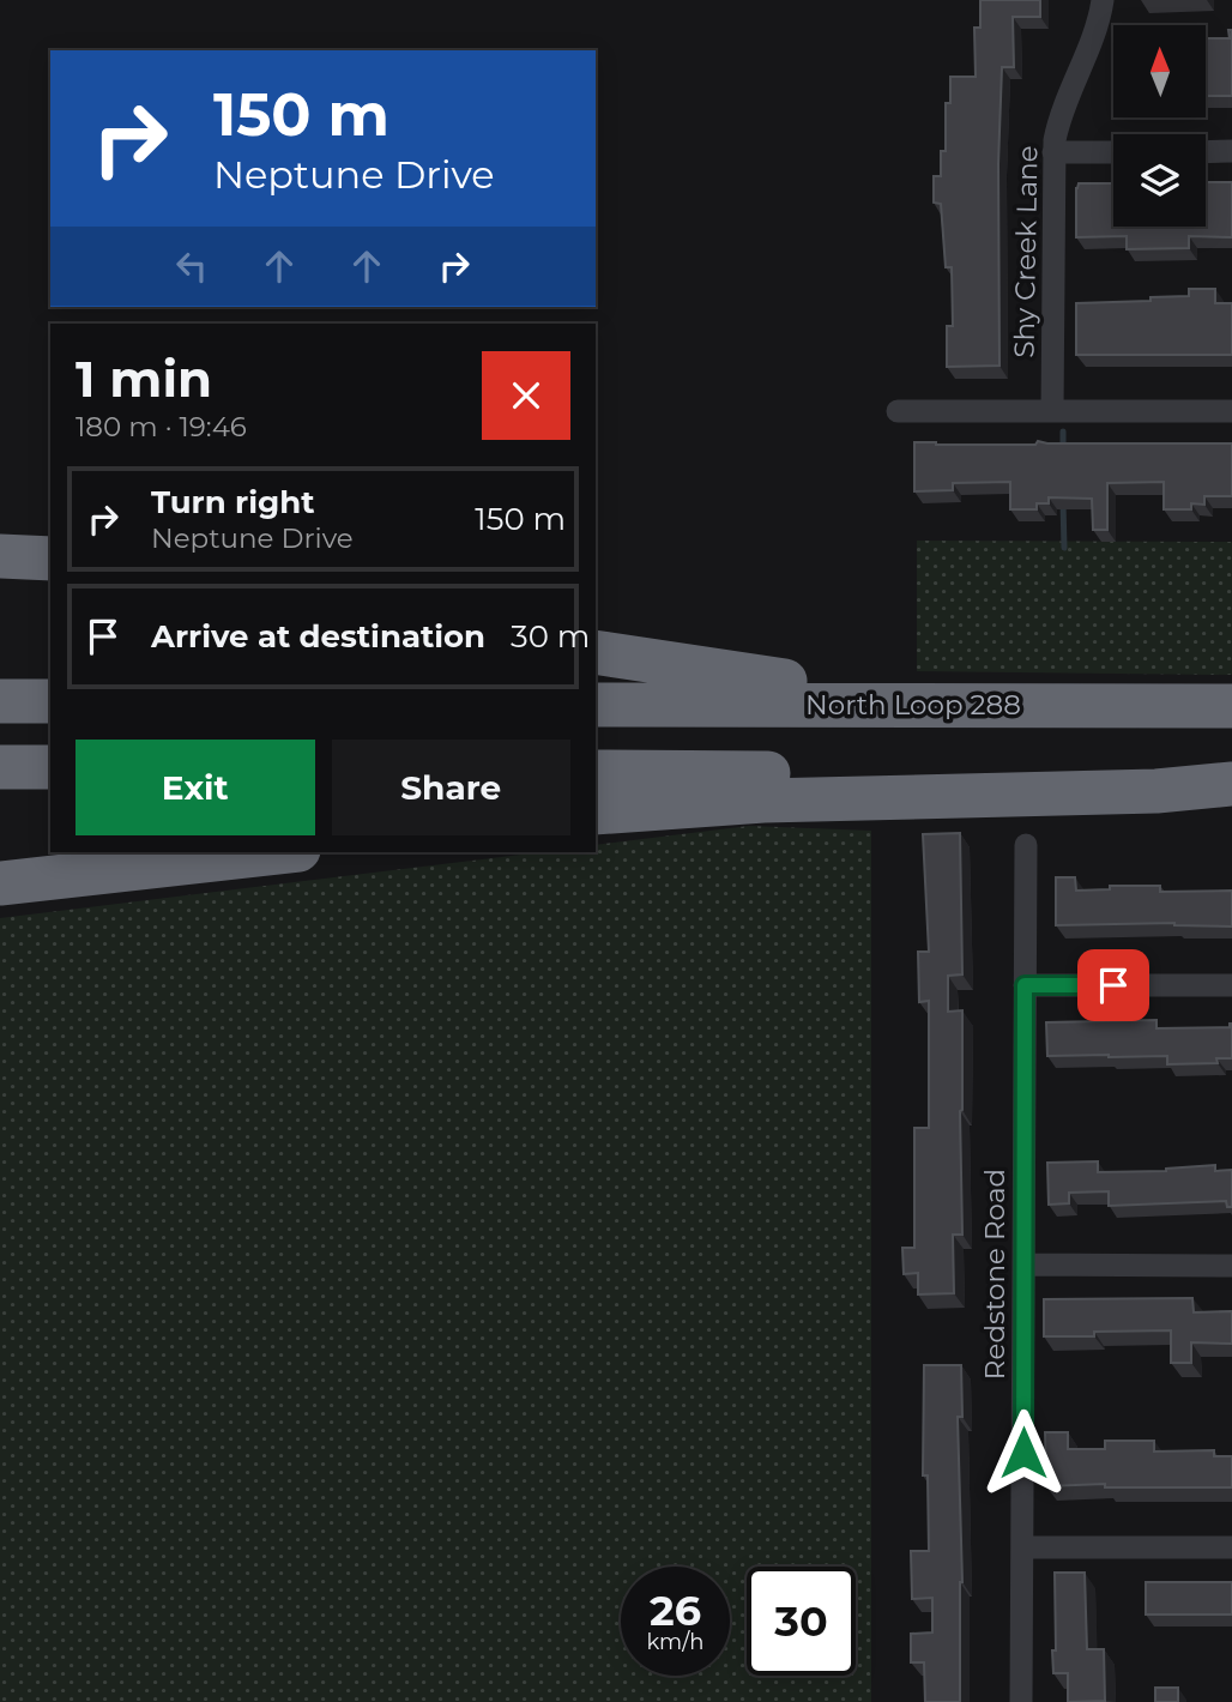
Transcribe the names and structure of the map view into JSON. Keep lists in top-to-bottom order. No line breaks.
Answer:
{"streets":{"highway":["North Loop 288"],"street":["Shy Creek Lane","Redstone Road"]},"north":"top","page":{"turn":["150 m","Neptune Drive"],"heading":["1 min","180 m · 19:46"],"list":[{"name":"Turn right","note":"Neptune Drive","value":"150 m"},{"name":"Arrive at destination","value":"30 m"}],"buttons":["Exit","Share"],"speed":"26 km/h","limit":"30"}}
